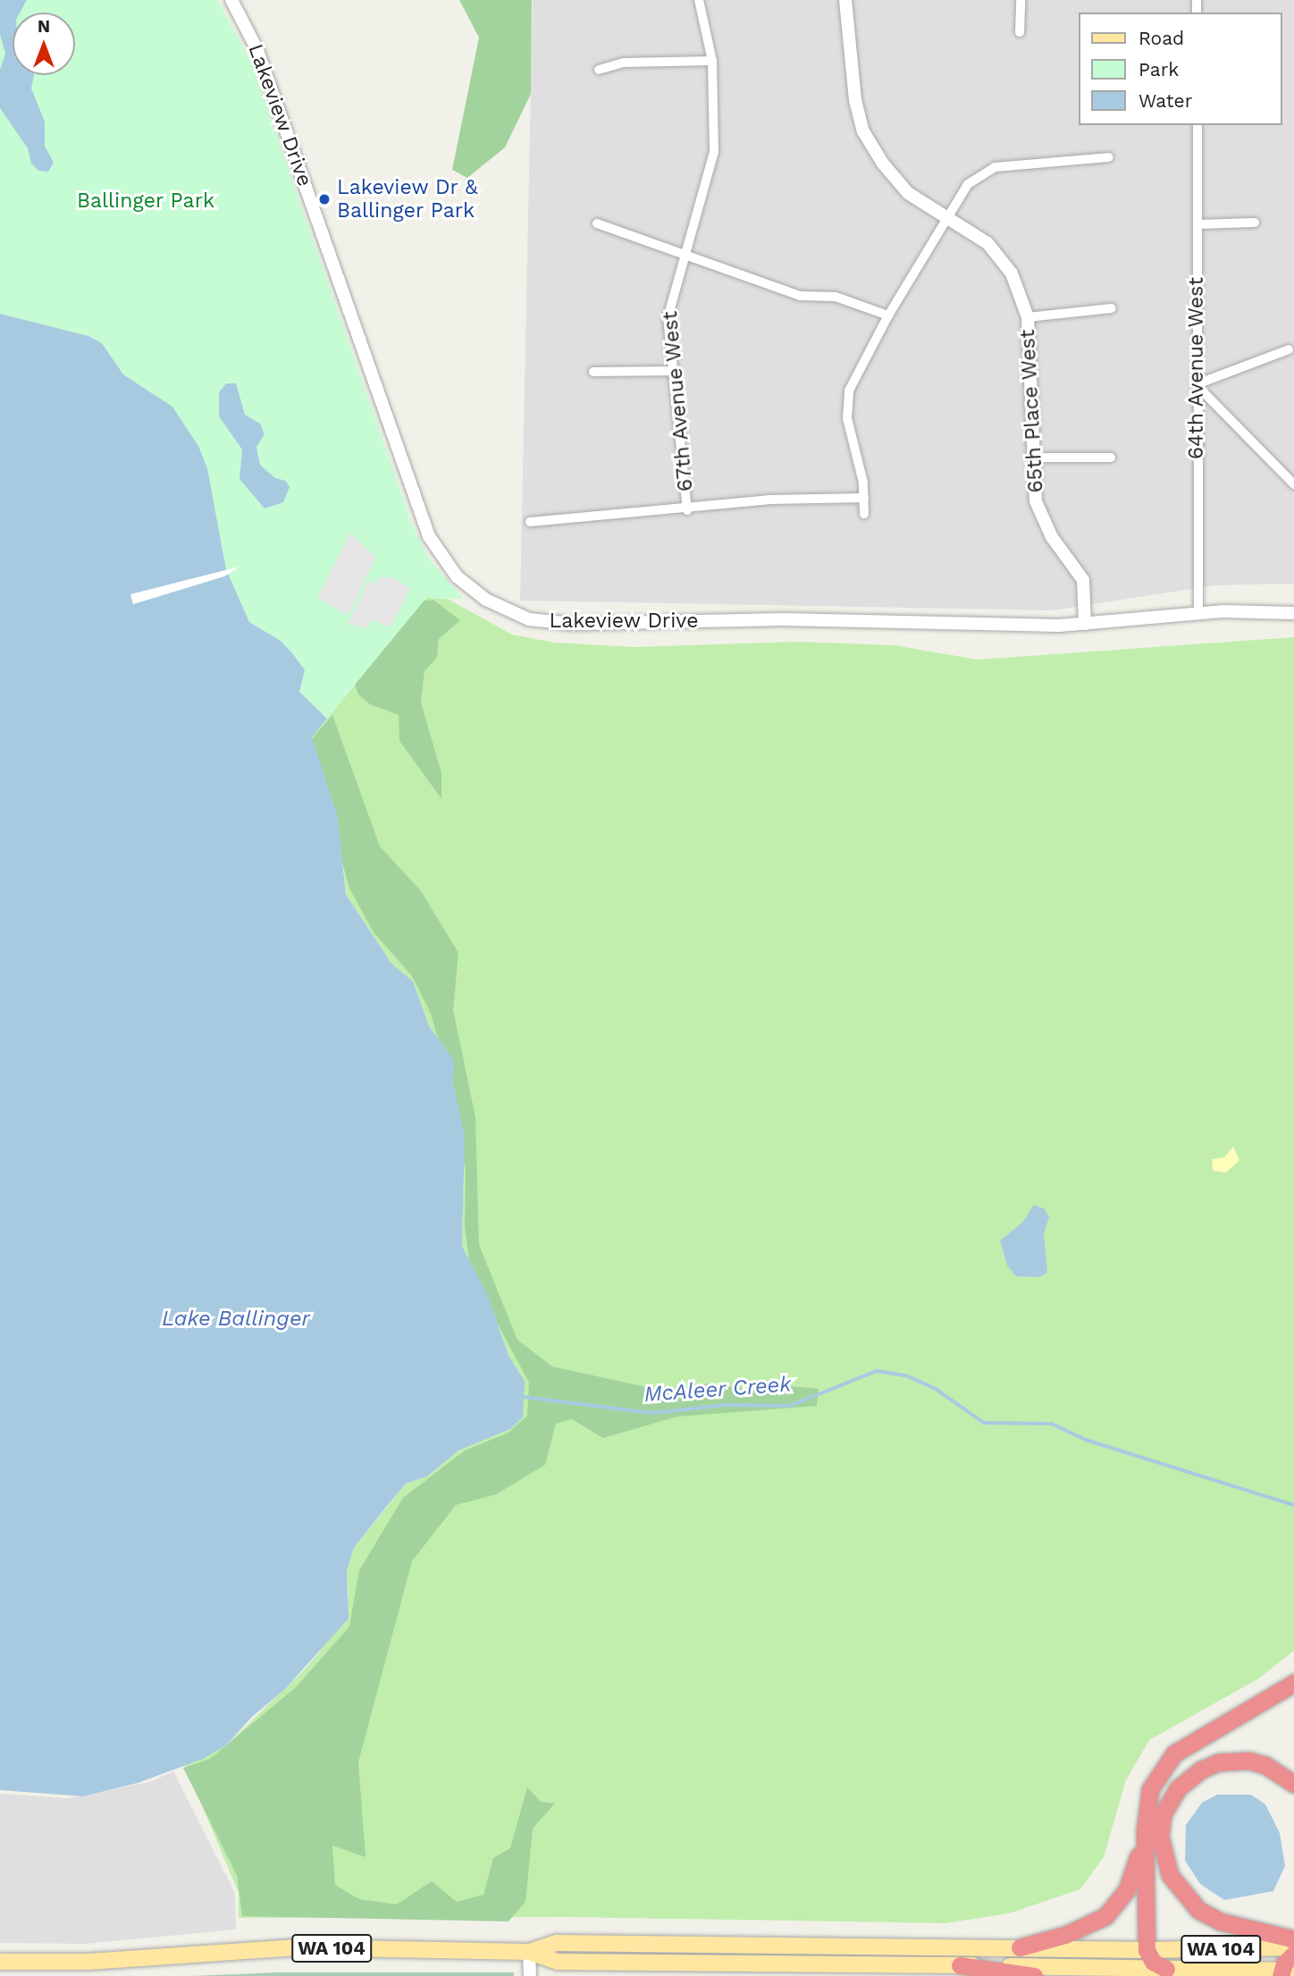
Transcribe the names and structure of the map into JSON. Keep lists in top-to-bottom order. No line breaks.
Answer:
{"streets":{"main road":["WA 104"],"street":["Lakeview Drive","64th Avenue West","67th Avenue West","65th Place West"]},"crossings":[["Lakeview Drive","64th Avenue West"],["Lakeview Drive","65th Place West"]],"water":["Lake Ballinger","McAleer Creek"],"parks":["Ballinger Park"],"places":["Lakeview Dr & Ballinger Park"],"legend":["Road","Park","Water"],"north":"top"}
